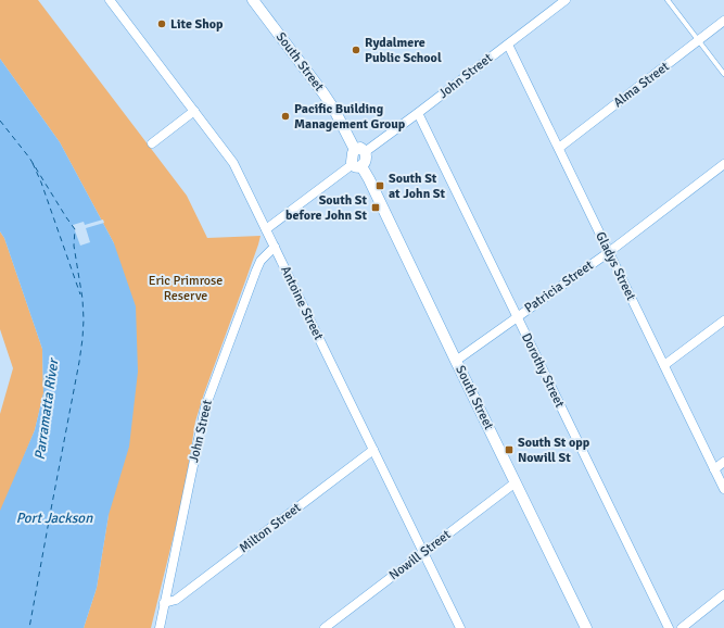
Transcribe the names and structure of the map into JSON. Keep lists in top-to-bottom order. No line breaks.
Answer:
{"streets":{"street":["South Street","John Street","Alma Street","Gladys Street","Patricia Street","Antoine Street","Dorothy Street","Milton Street","Nowill Street"]},"crossings":[["South Street","John Street"],["South Street","Patricia Street"],["South Street","Nowill Street"],["John Street","Gladys Street"],["John Street","Antoine Street"],["John Street","Dorothy Street"],["John Street","Milton Street"],["Alma Street","Gladys Street"],["Gladys Street","Patricia Street"],["Patricia Street","Dorothy Street"],["Antoine Street","Milton Street"],["Antoine Street","Nowill Street"]],"water":["Parramatta River","Port Jackson"],"parks":["Eric Primrose Reserve"],"places":{"other":["Lite Shop","Rydalmere Public School","Pacific Building Management Group"],"transit":["South St at John St","South St before John St","South St opp Nowill St"]}}
